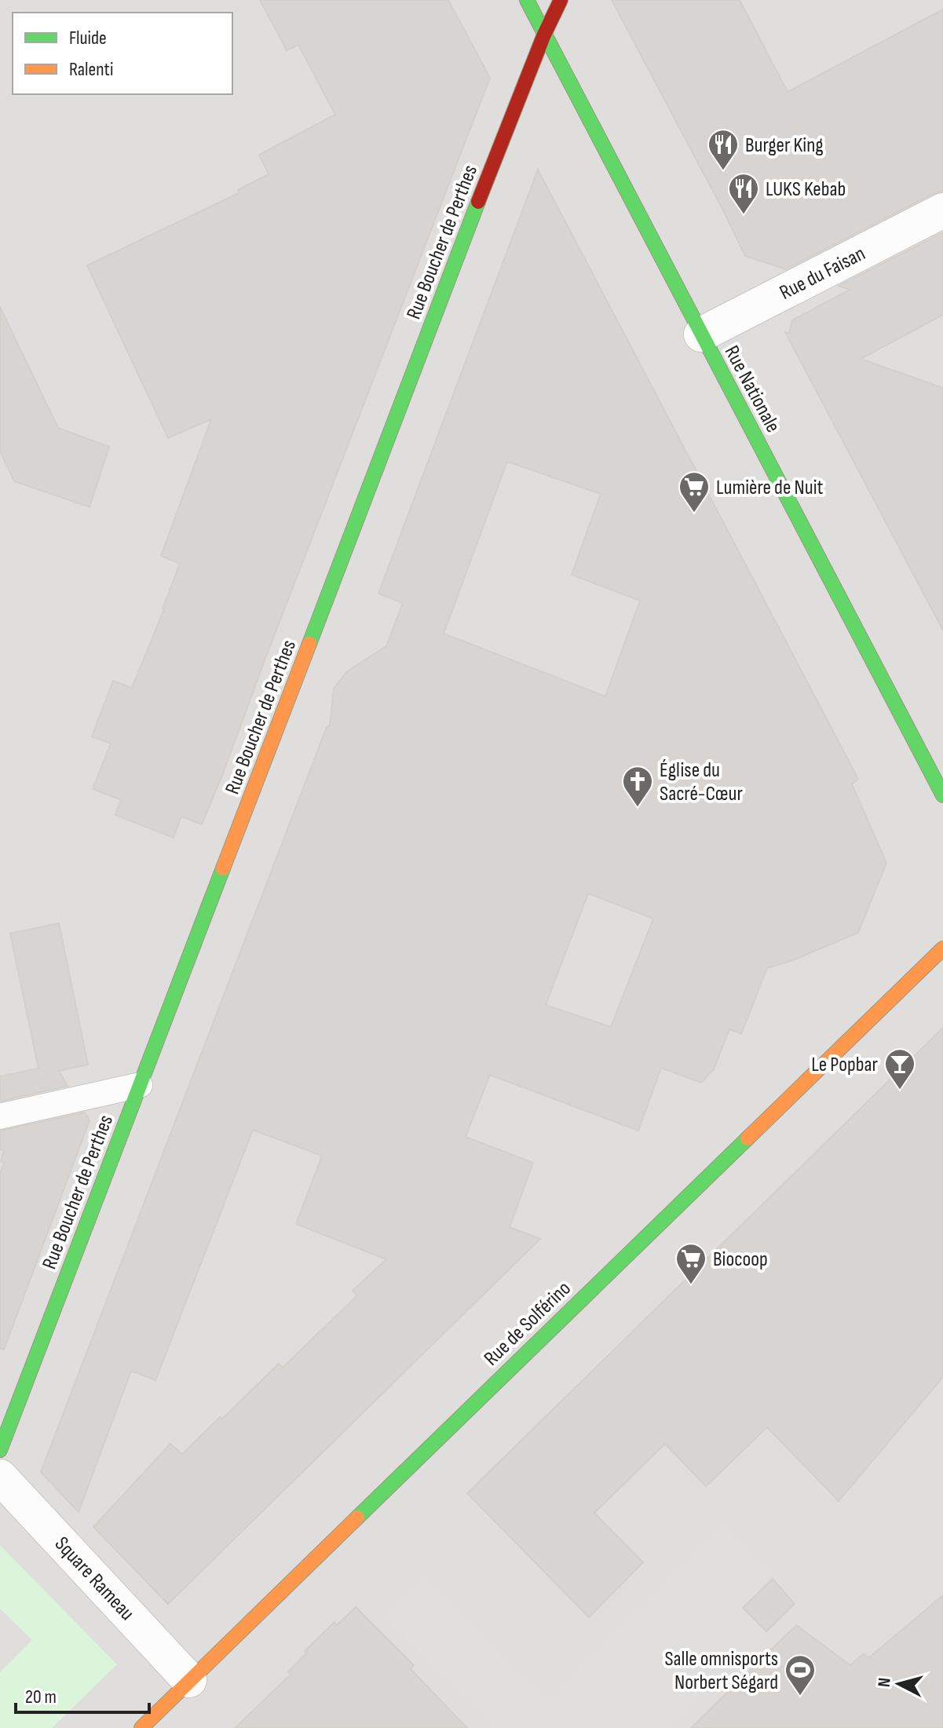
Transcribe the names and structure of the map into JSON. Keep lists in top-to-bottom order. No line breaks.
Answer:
{"streets":{"street":["Rue Boucher de Perthes","Rue du Faisan","Rue Nationale","Rue de Solférino","Square Rameau"]},"crossings":[["Rue Boucher de Perthes","Rue Nationale"],["Rue du Faisan","Rue Nationale"],["Rue de Solférino","Square Rameau"]],"places":{"restaurant":["Burger King","LUKS Kebab"],"supermarket":["Lumière de Nuit","Biocoop"],"church":["Église du Sacré-Cœur"],"bar":["Le Popbar"],"sports":["Salle omnisports Norbert Ségard"]},"legend":["Fluide","Ralenti"],"scale_bar":"20 m","north":"left"}
